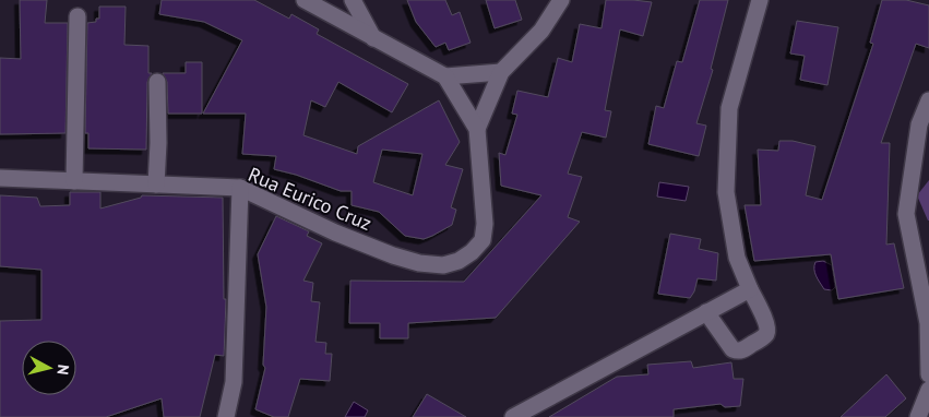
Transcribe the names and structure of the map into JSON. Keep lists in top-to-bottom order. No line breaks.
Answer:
{"streets":{"street":["Rua Eurico Cruz"]},"north":"right"}
